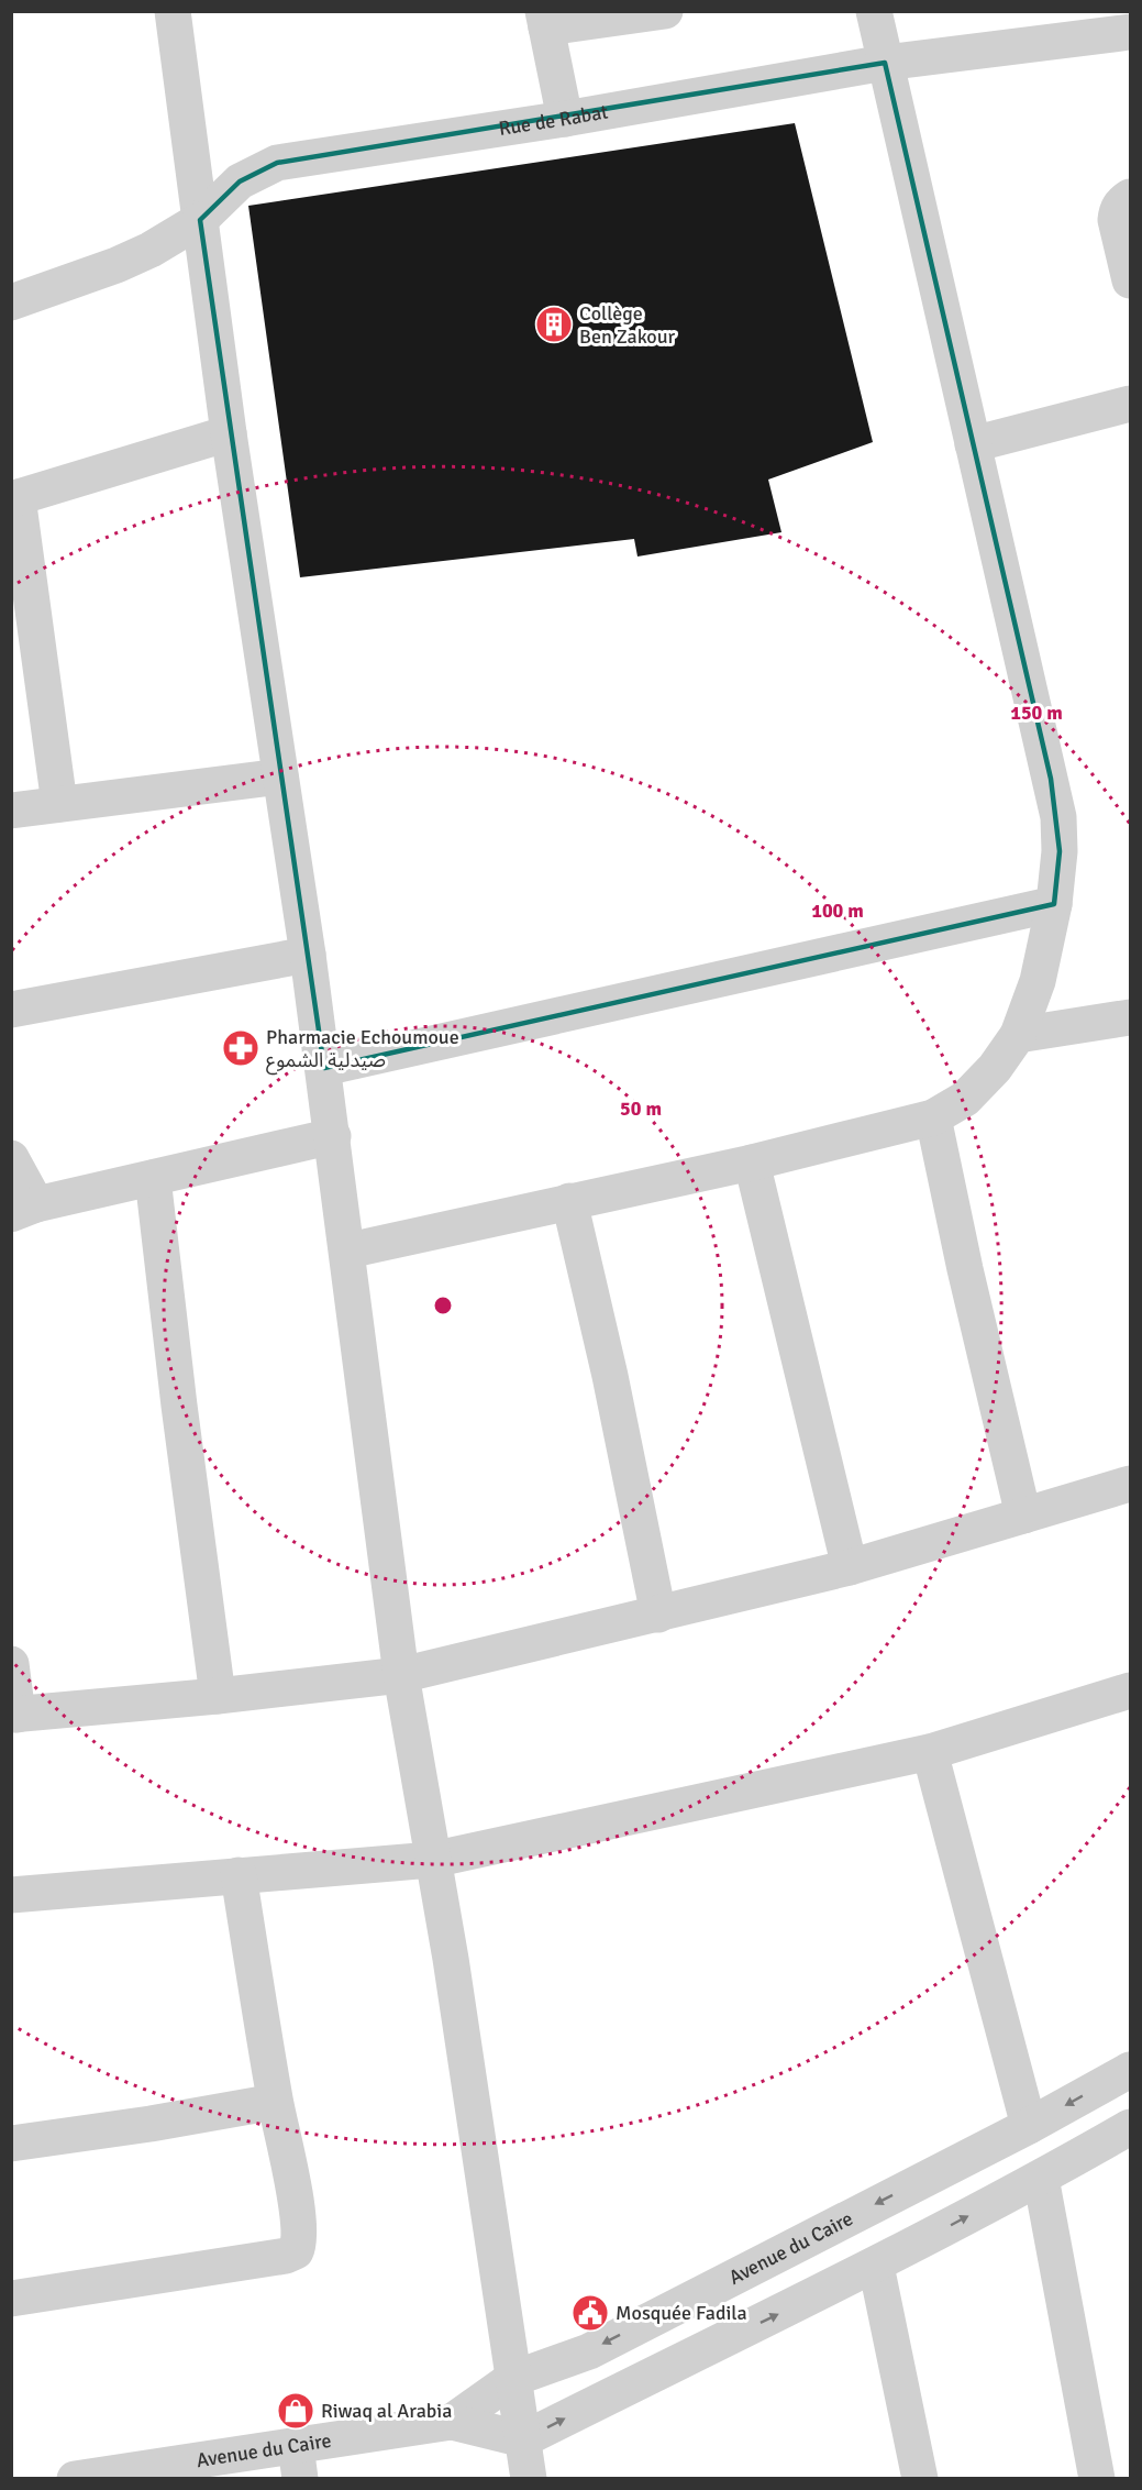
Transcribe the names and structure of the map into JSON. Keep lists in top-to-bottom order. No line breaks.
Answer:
{"streets":{"street":["Rue de Rabat","Avenue du Caire"]},"places":{"building":["Collège Ben Zakour"],"pharmacy":["Pharmacie Echoumoue صيدلية الشموع"],"public building":["Mosquée Fadila"],"shop":["Riwaq al Arabia"]},"rings":["150 m","100 m","50 m"]}
